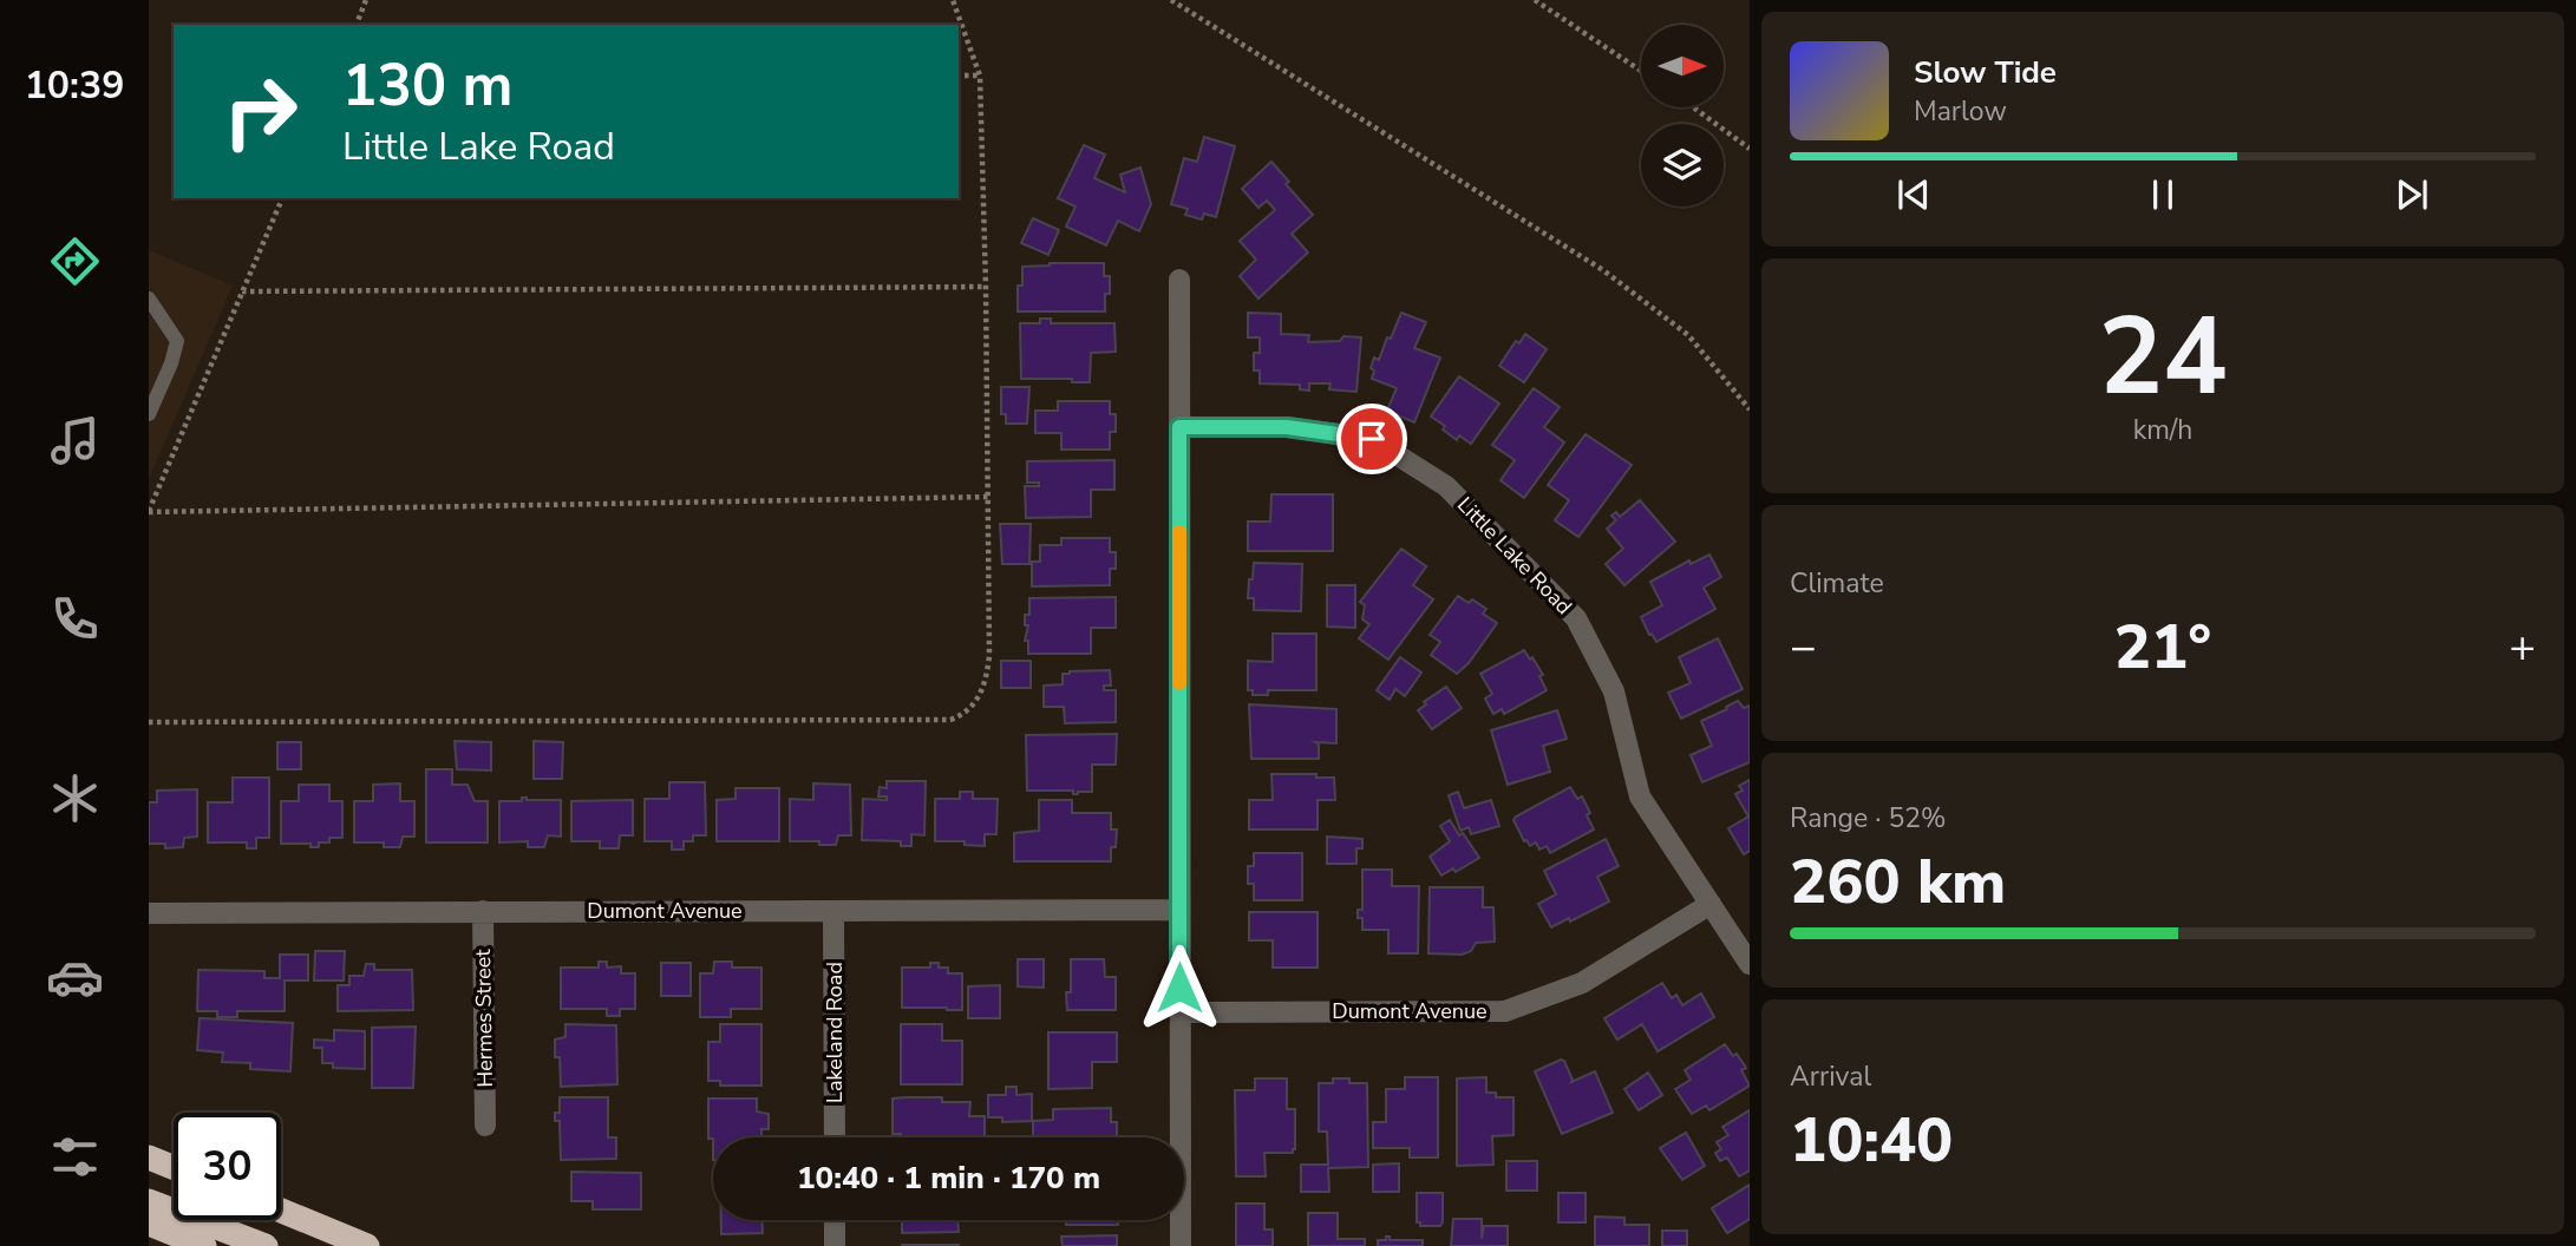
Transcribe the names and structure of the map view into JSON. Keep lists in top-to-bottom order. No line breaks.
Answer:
{"streets":{"street":["Little Lake Road","Dumont Avenue","Hermes Street","Lakeland Road"]},"crossings":[["Little Lake Road","Dumont Avenue"],["Dumont Avenue","Hermes Street"],["Dumont Avenue","Lakeland Road"]],"north":"right","page":{"tabs":"10:39","turn":["130 m","Little Lake Road"],"song":["Slow Tide","Marlow"],"tile":[["24","km/h"],"Climate",["Range · 52%","260 km"],["Arrival","10:40"]],"heat":["−","21°","+"],"limit":"30","trip":"10:40 · 1 min · 170 m"}}
